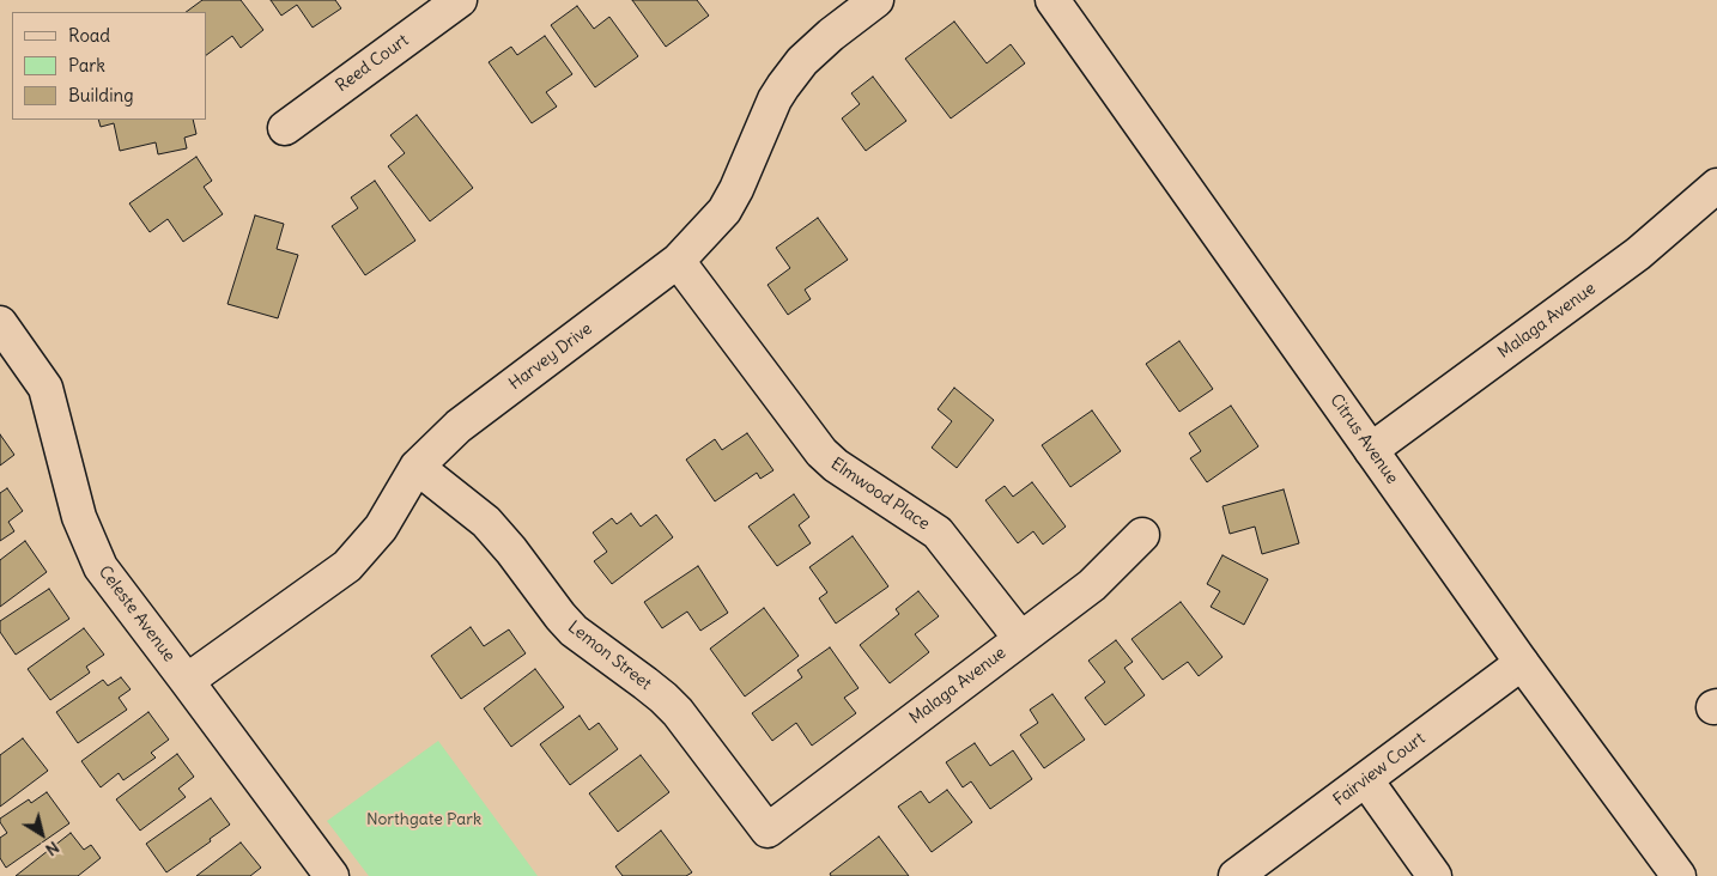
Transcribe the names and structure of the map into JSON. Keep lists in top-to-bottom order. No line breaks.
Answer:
{"streets":{"street":["Reed Court","Malaga Avenue","Harvey Drive","Citrus Avenue","Elmwood Place","Celeste Avenue","Lemon Street","Fairview Court"]},"crossings":[["Malaga Avenue","Citrus Avenue"],["Malaga Avenue","Elmwood Place"],["Malaga Avenue","Lemon Street"],["Harvey Drive","Elmwood Place"],["Harvey Drive","Celeste Avenue"],["Harvey Drive","Lemon Street"],["Citrus Avenue","Fairview Court"]],"parks":["Northgate Park"],"legend":["Road","Park","Building"],"north":"bottom right"}
